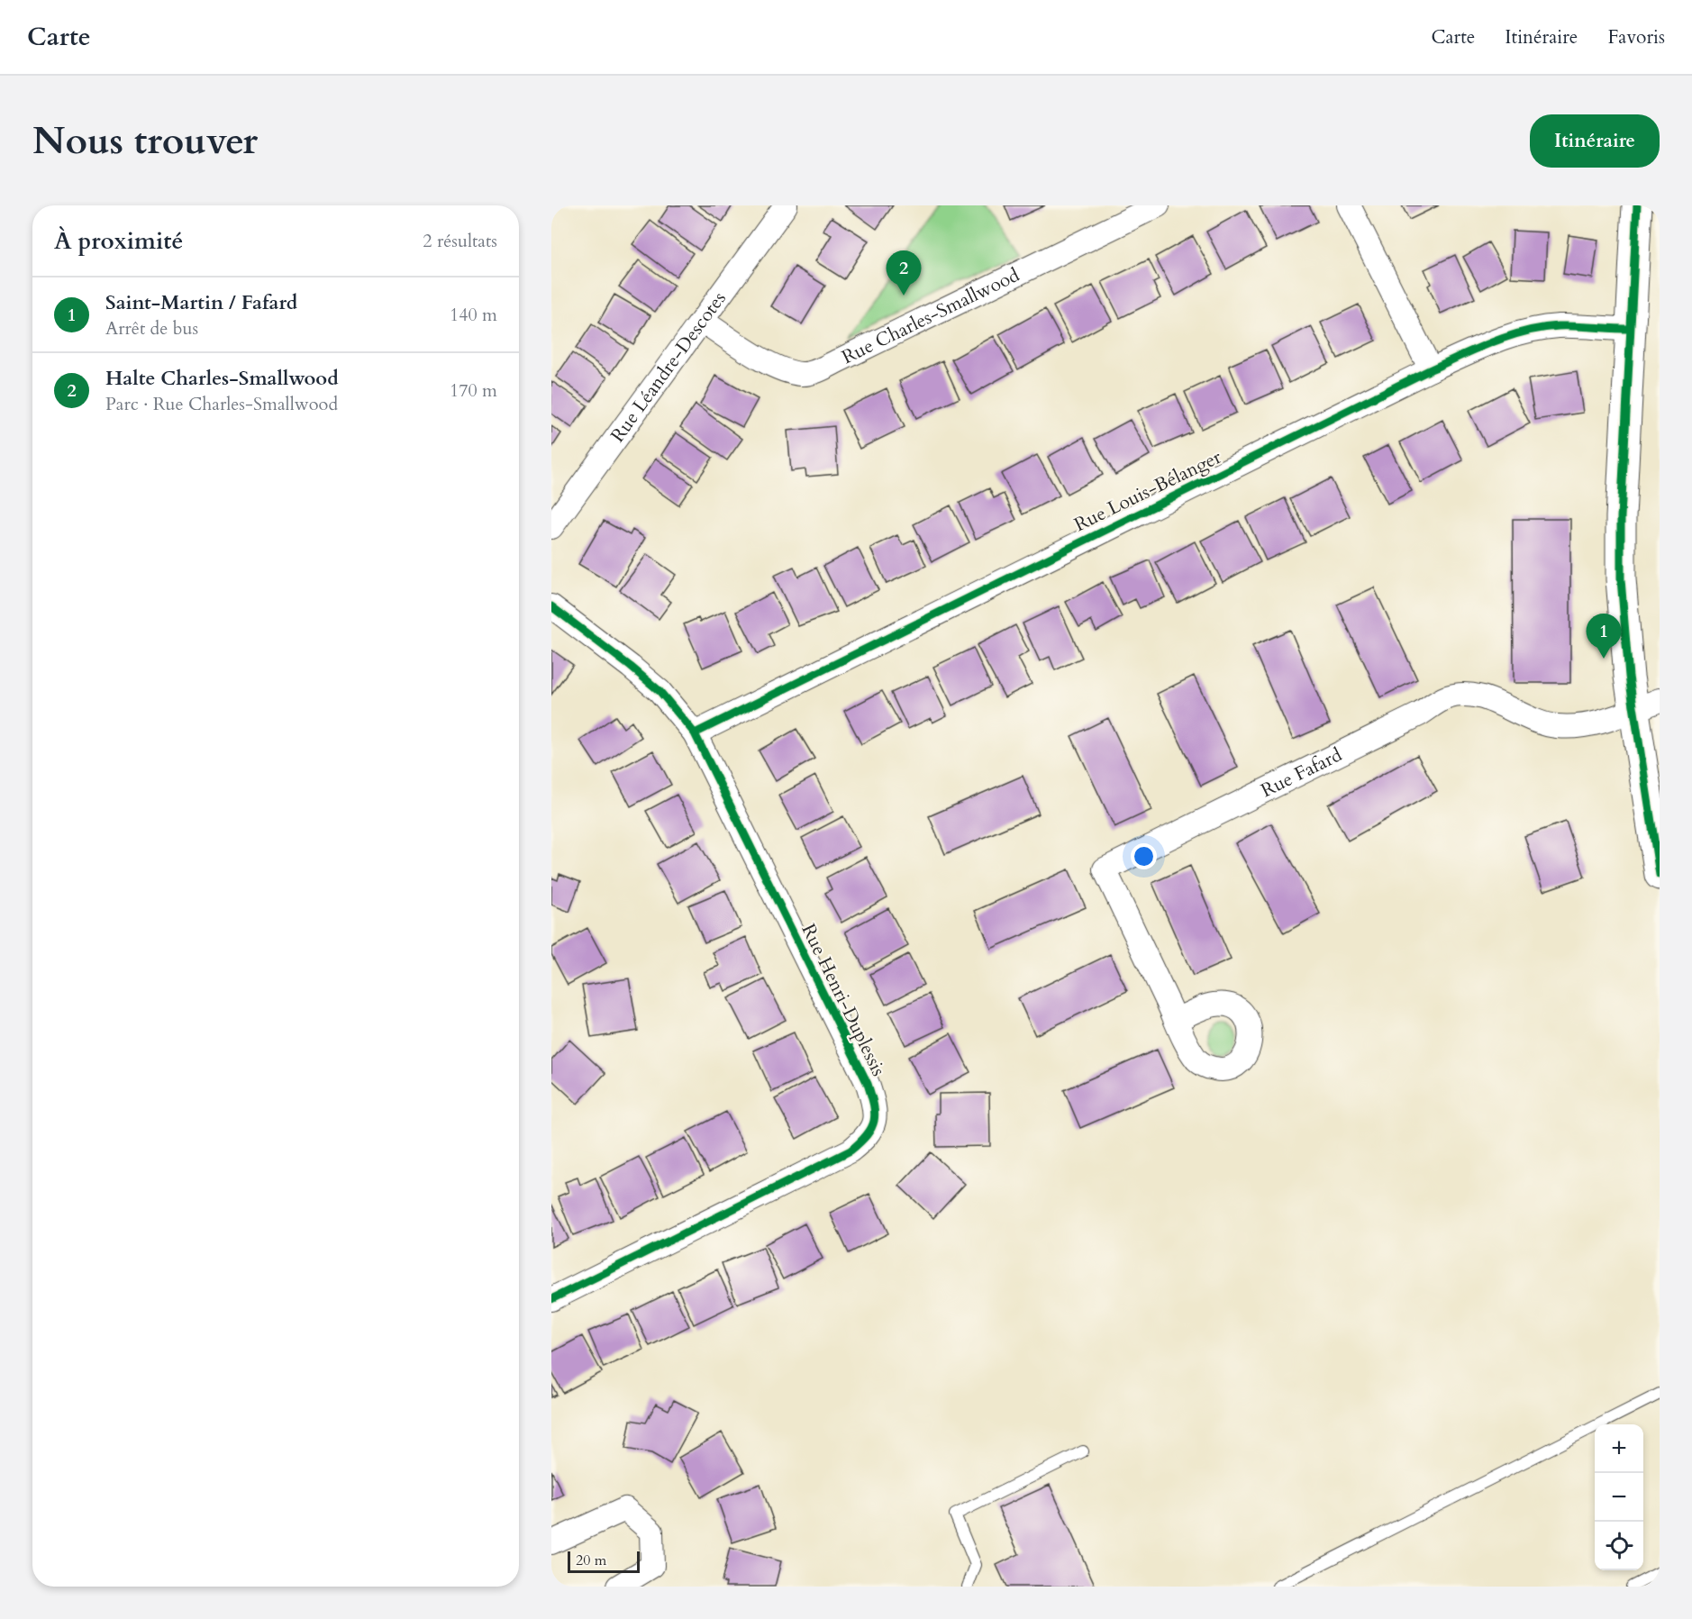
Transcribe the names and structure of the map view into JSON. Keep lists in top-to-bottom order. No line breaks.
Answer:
{"streets":{"street":["Rue Charles-Smallwood","Rue Léandre-Descotes","Rue Louis-Bélanger","Rue Fafard","Rue Henri-Duplessis"]},"crossings":[["Rue Charles-Smallwood","Rue Léandre-Descotes"],["Rue Louis-Bélanger","Rue Henri-Duplessis"]],"scale_bar":"20 m","page":{"header":"Carte","nav":["Carte","Itinéraire","Favoris"],"buttons":"Itinéraire","title":"Nous trouver","heading":["À proximité","2 résultats"],"pins":["2","1"],"list":[{"mark":"1","name":"Saint-Martin / Fafard","note":"Arrêt de bus","value":"140 m"},{"mark":"2","name":"Halte Charles-Smallwood","note":"Parc · Rue Charles-Smallwood","value":"170 m"}],"map_buttons":["+","−"],"scale":"20 m"}}
